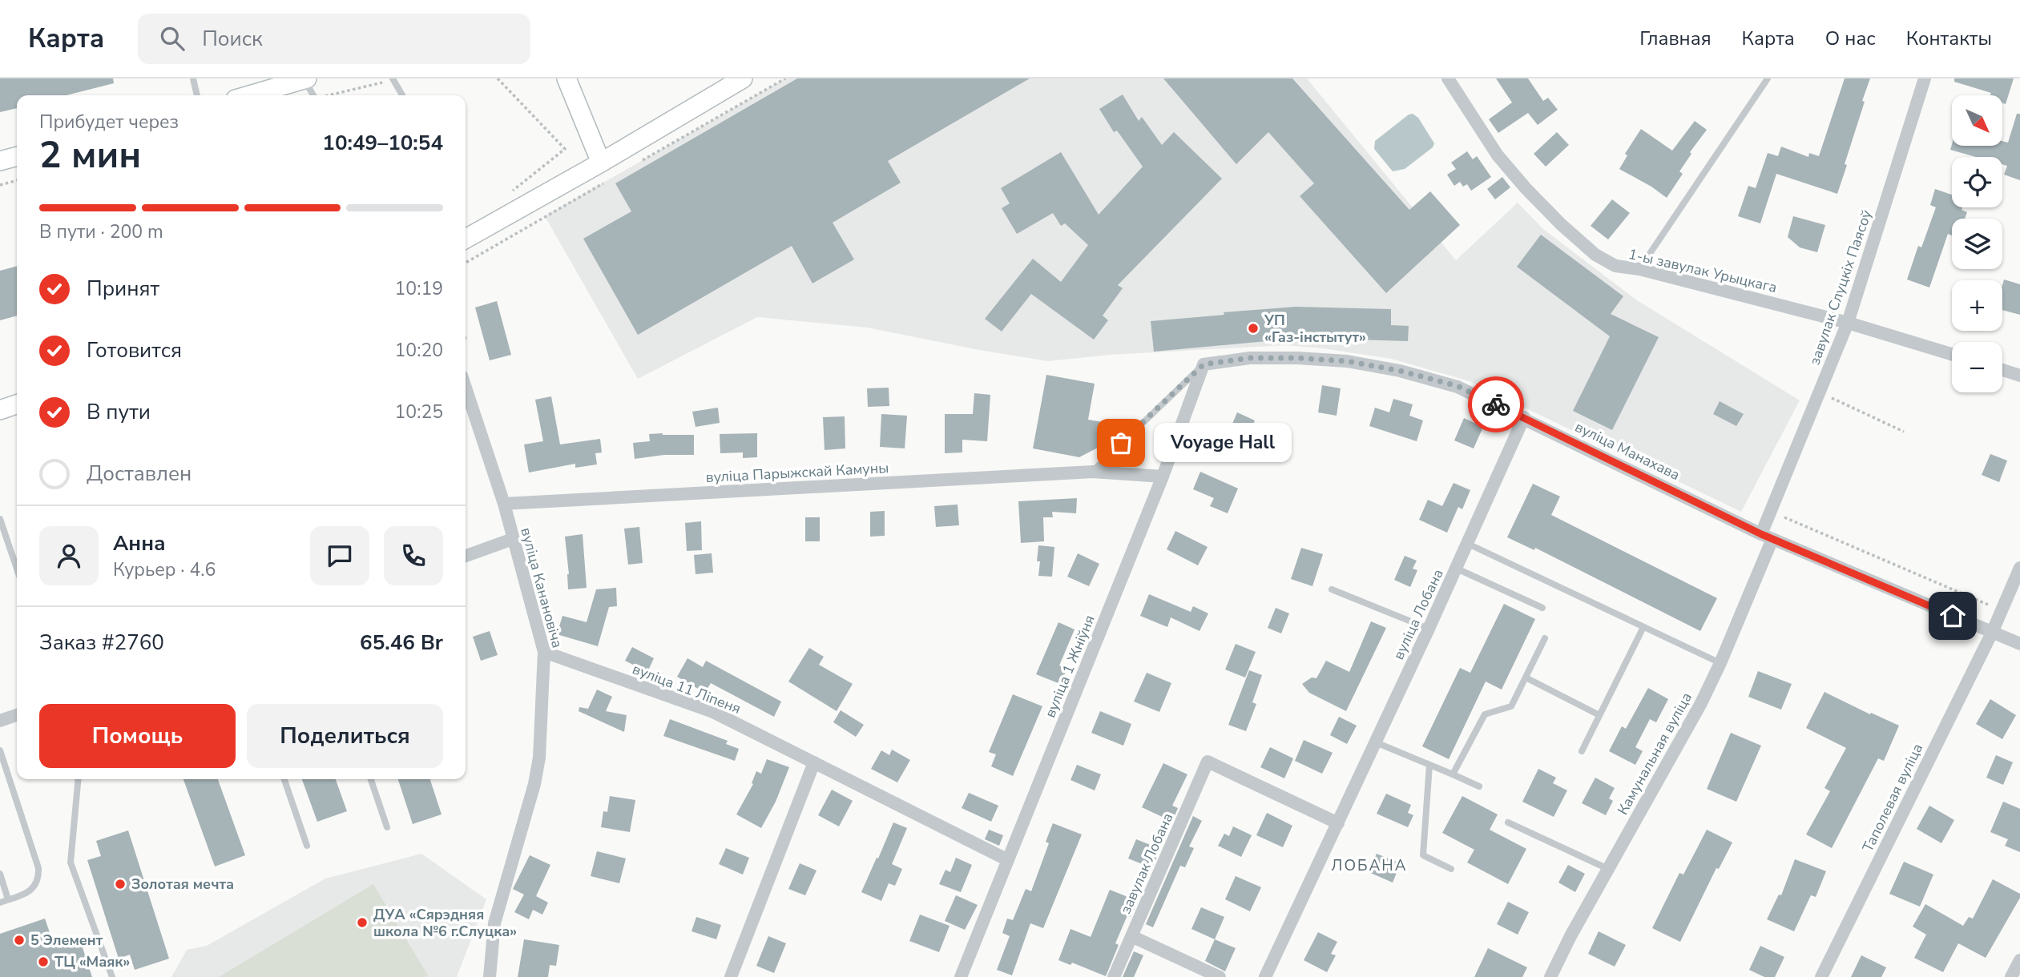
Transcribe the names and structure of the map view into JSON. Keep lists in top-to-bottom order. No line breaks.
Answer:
{"streets":{"street":["1-ы завулак Урыцкага","завулак Слуцкіх Паясоў","вуліца Манахава","вуліца Парыжскай Камуны","вуліца Канановіча","вуліца Лобана","вуліца 1 Жніўня","вуліца 11 Ліпеня","Камунальная вуліца","Таполевая вуліца","завулак Лобана"]},"crossings":[["1-ы завулак Урыцкага","завулак Слуцкіх Паясоў"],["завулак Слуцкіх Паясоў","вуліца Манахава"],["завулак Слуцкіх Паясоў","Камунальная вуліца"],["вуліца Манахава","вуліца Лобана"],["вуліца Манахава","вуліца 1 Жніўня"],["вуліца Манахава","Камунальная вуліца"],["вуліца Манахава","Таполевая вуліца"],["вуліца Парыжскай Камуны","вуліца Канановіча"],["вуліца Парыжскай Камуны","вуліца 1 Жніўня"],["вуліца Канановіча","вуліца 11 Ліпеня"],["вуліца Лобана","завулак Лобана"],["вуліца 1 Жніўня","вуліца 11 Ліпеня"]],"districts":["ЛОБАНА"],"places":["УП «Газ-інстытут»","Voyage Hall","Золотая мечта","ДУА «Сярэдняя школа №6 г.Слуцка»","5 Элемент","ТЦ «Маяк»"],"north":"bottom right","page":{"header":"Карта","search":"Поиск","nav":["Главная","Карта","О нас","Контакты"],"map_buttons":["+","−"],"heading":["2 мин","Прибудет через","10:49–10:54"],"panel":["Анна","Курьер · 4.6","Заказ #2760","65.46 Br"],"bar":"В пути · 200 m","list":[["Принят","10:19"],["Готовится","10:20"],["В пути","10:25"],"Доставлен"],"bubble":"Voyage Hall","buttons":["Помощь","Поделиться"]}}
